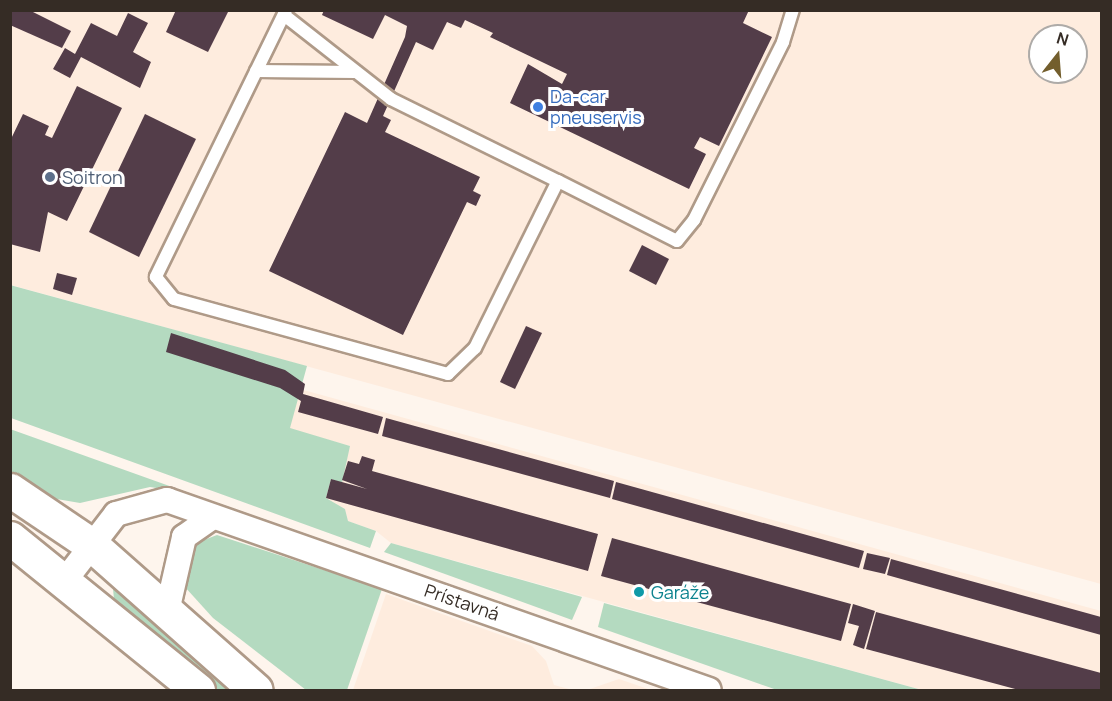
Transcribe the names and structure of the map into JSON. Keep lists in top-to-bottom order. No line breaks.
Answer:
{"streets":{"street":["Prístavná"]},"places":["Da-car pneuservis","Soitron","Garáže"],"north":"top"}
